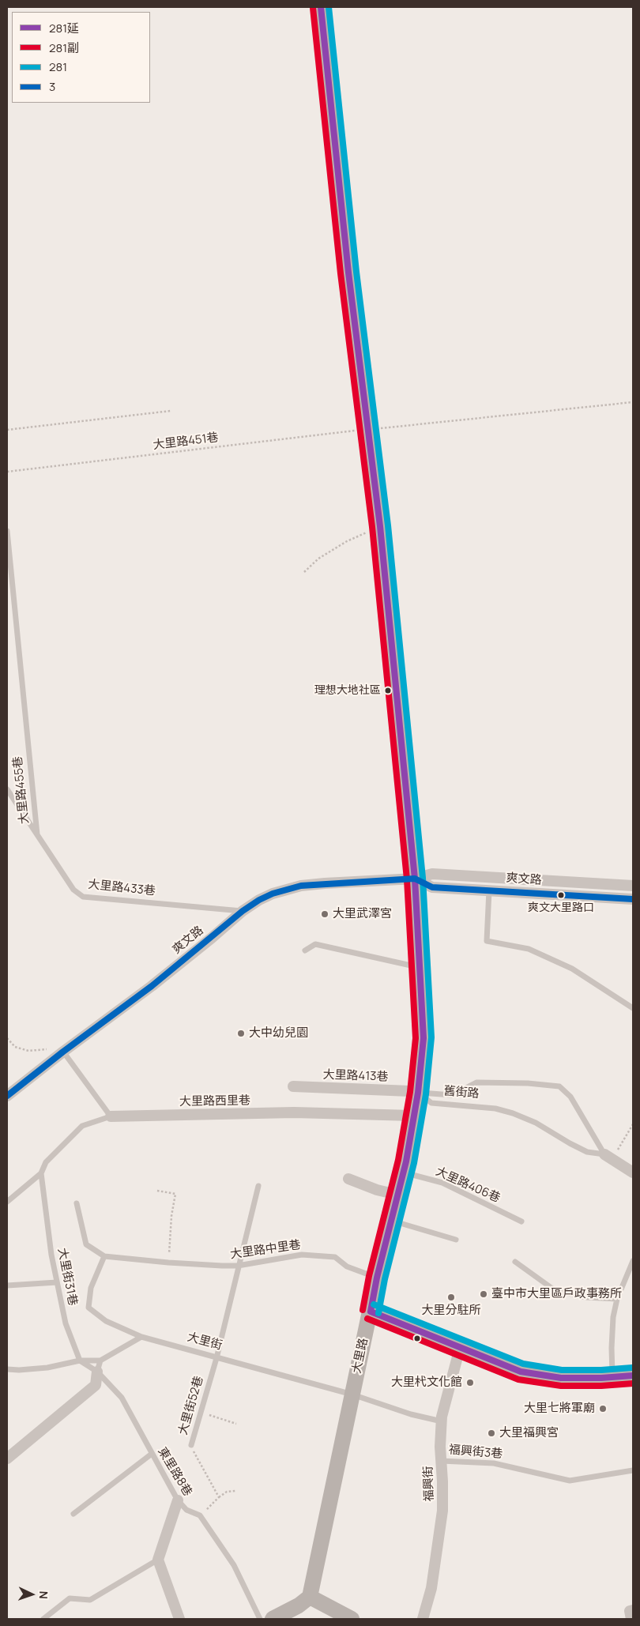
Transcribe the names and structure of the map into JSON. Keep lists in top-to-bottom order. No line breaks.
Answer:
{"streets":{"street":["爽文路","大里路413巷","舊街路","大里路西里巷","大里路","福興街"],"lane":["大里路455巷","大里路433巷","大里路406巷","大里路中里巷","大里街31巷","大里街","大里街52巷","福興街3巷","東里路8巷"],"path":["大里路451巷"]},"crossings":[["大里路451巷","大里路"],["大里路455巷","大里路433巷"],["爽文路","大里路433巷"],["爽文路","大里路"],["大里路413巷","舊街路"],["大里路413巷","大里路"],["舊街路","大里路"],["大里路西里巷","大里街31巷"],["大里路西里巷","大里路"],["大里路406巷","大里路"],["大里路中里巷","大里街"],["大里路中里巷","大里路"],["大里路中里巷","大里街52巷"],["大里街","大里路"],["大里街","大里街52巷"],["大里街","福興街"],["福興街3巷","福興街"]],"places":["理想大地社區","爽文大里路口","大里武澤宮","大中幼兒園","臺中市大里區戶政事務所","大里分駐所","大里杙文化館","大里七將軍廟","大里福興宮"],"lines":["transit line 281延","transit line 281","transit line 281副","transit line 3"],"legend":["281延","281副","281","3"],"north":"right"}
